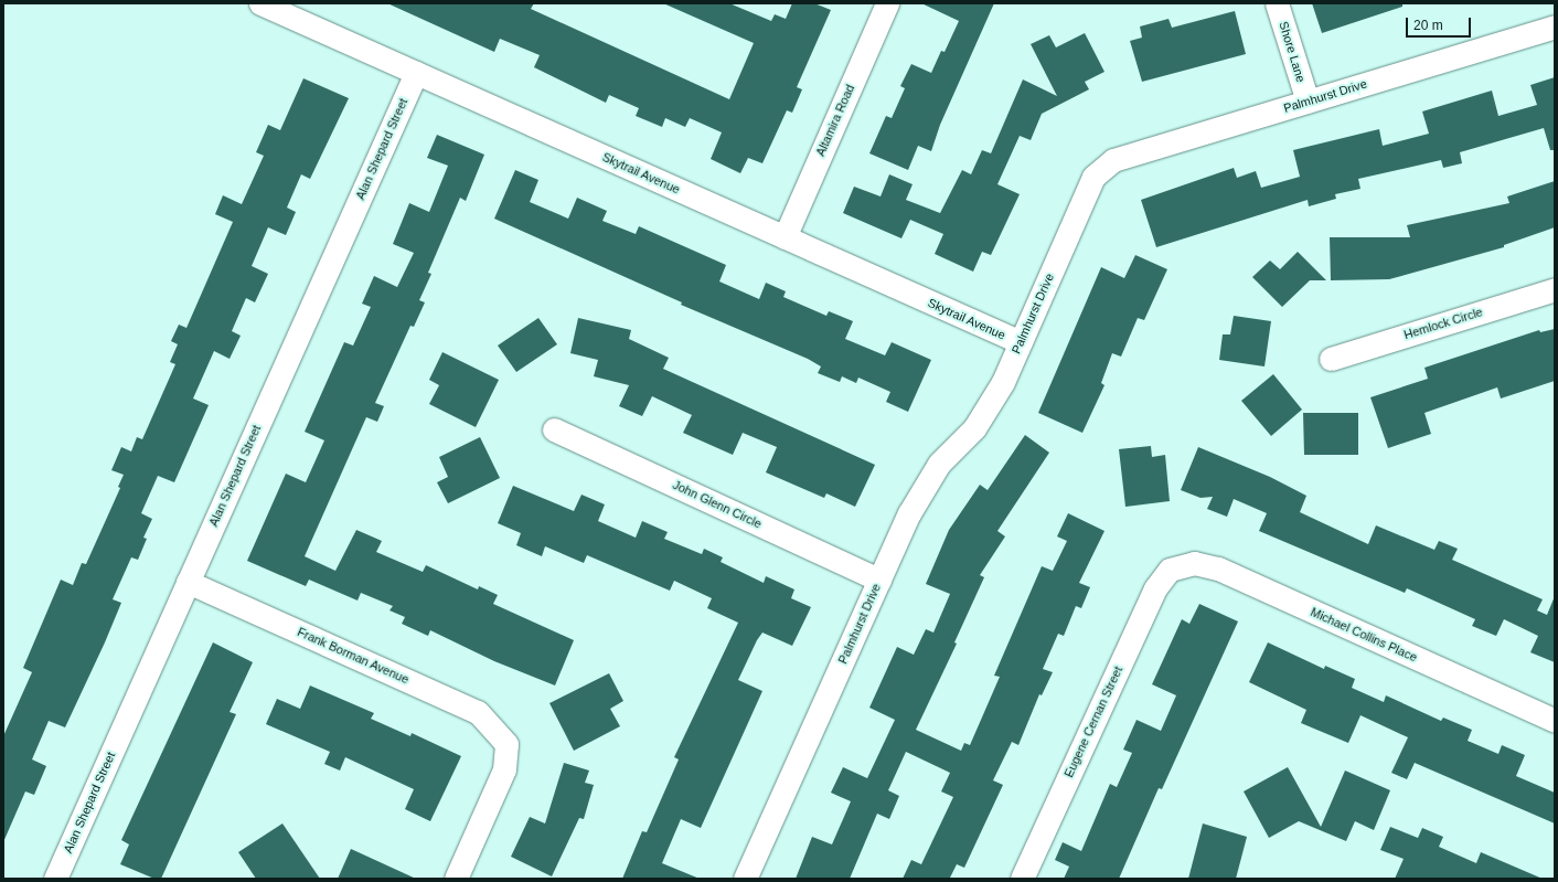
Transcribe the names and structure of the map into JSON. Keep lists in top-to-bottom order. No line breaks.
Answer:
{"streets":{"street":["Shore Lane","Palmhurst Drive","Altamira Road","Alan Shepard Street","Skytrail Avenue","Hemlock Circle","John Glenn Circle","Michael Collins Place","Frank Borman Avenue","Eugene Cernan Street"]},"crossings":[["Shore Lane","Palmhurst Drive"],["Palmhurst Drive","Skytrail Avenue"],["Palmhurst Drive","John Glenn Circle"],["Altamira Road","Skytrail Avenue"],["Alan Shepard Street","Skytrail Avenue"],["Alan Shepard Street","Frank Borman Avenue"],["Michael Collins Place","Eugene Cernan Street"]],"scale_bar":"20 m"}
